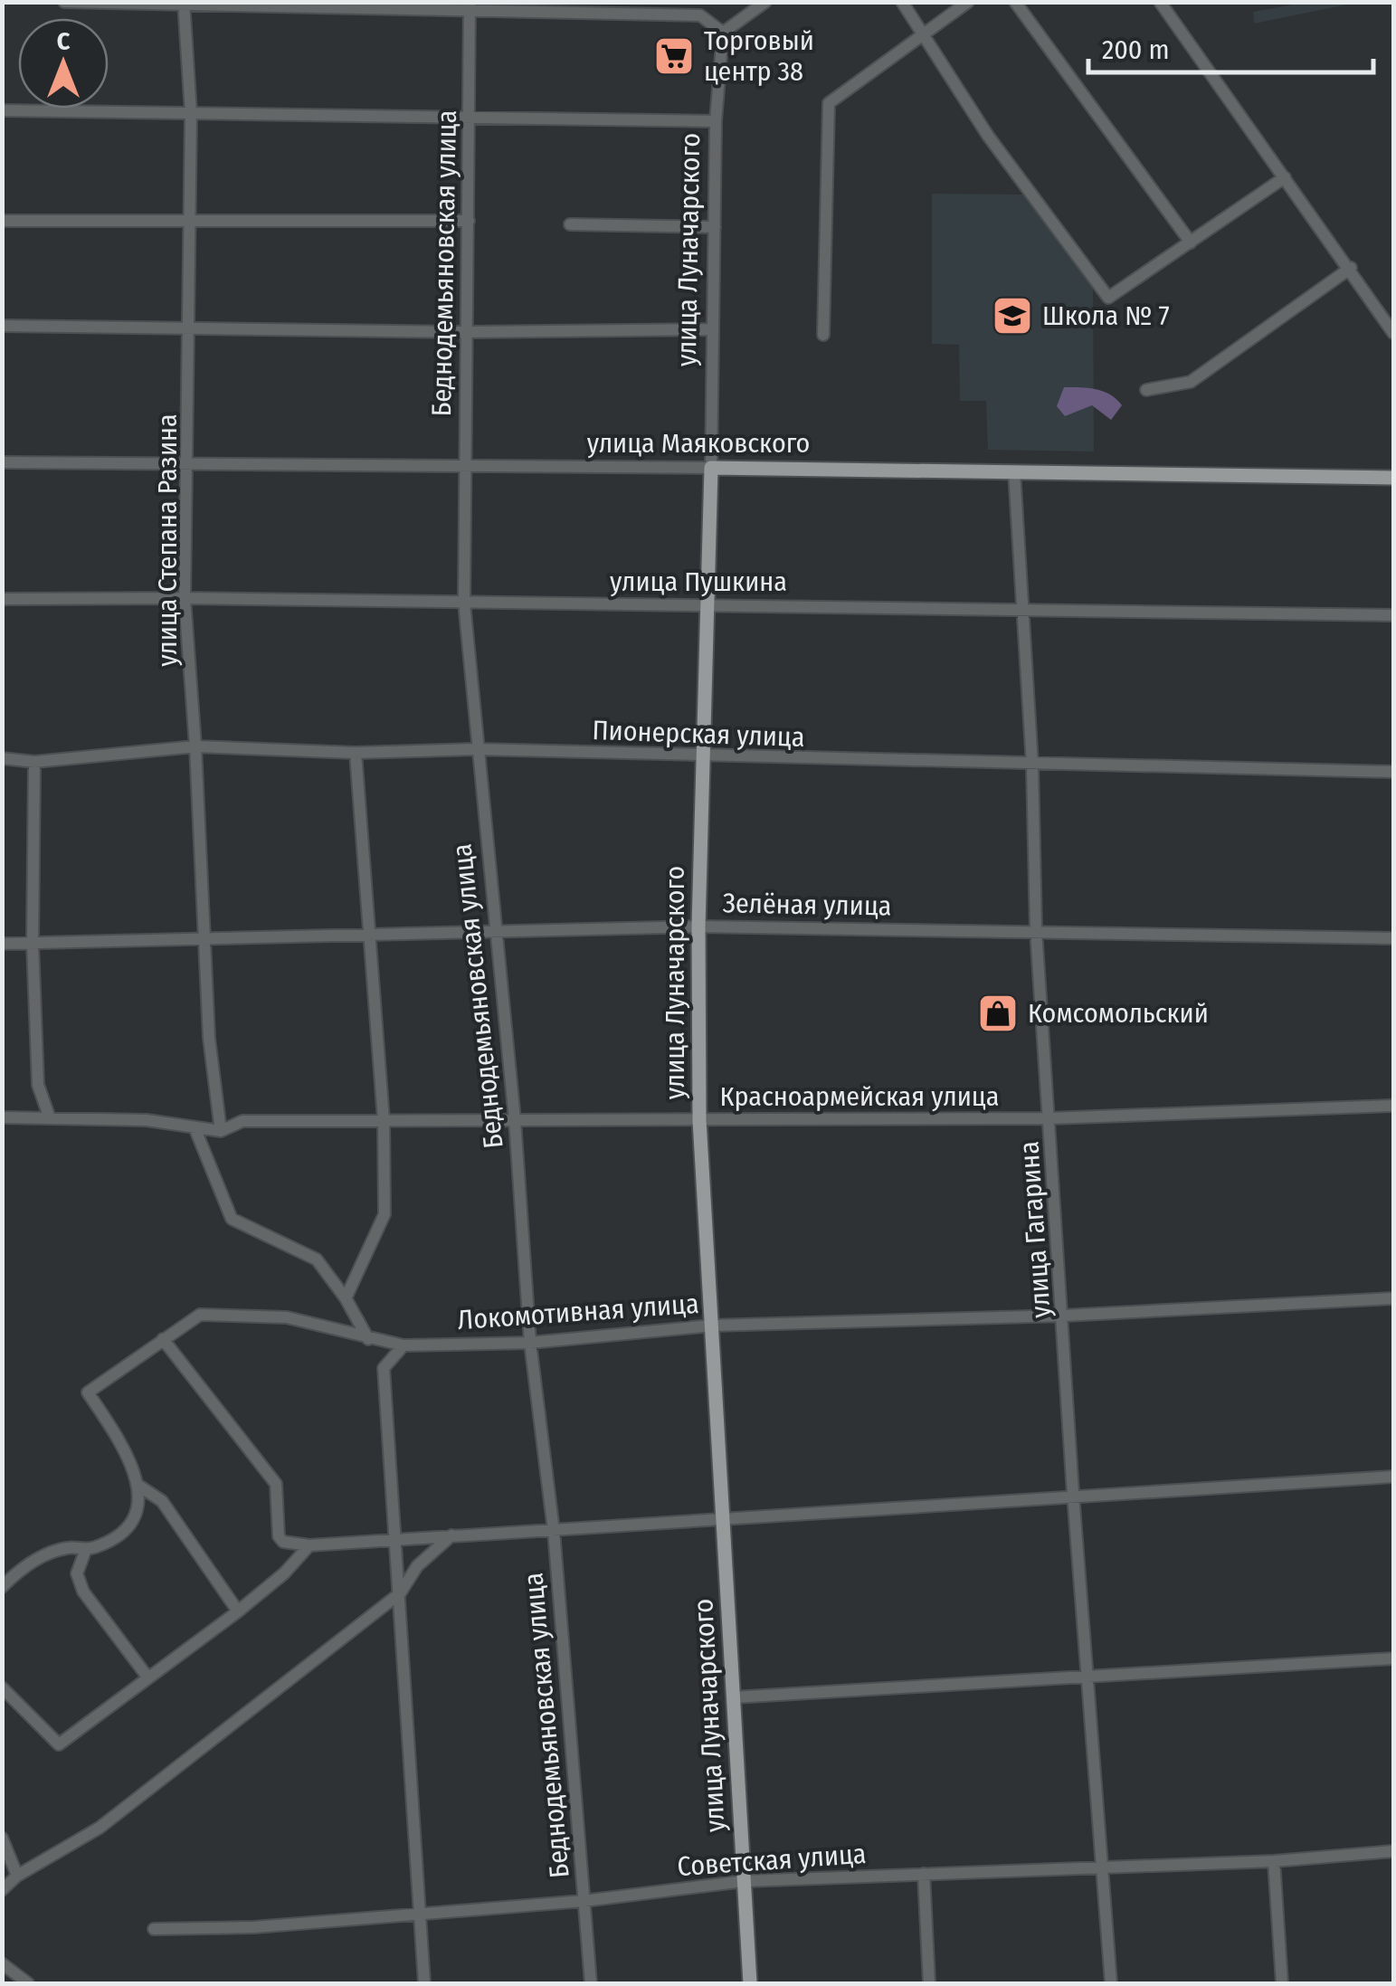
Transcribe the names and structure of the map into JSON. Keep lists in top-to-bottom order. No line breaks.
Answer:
{"streets":{"main road":["улица Луначарского","улица Маяковского"],"street":["Беднодемьяновская улица","улица Степана Разина","улица Пушкина","Пионерская улица","Зелёная улица","Красноармейская улица","улица Гагарина","Локомотивная улица","Советская улица"]},"crossings":[["улица Луначарского","улица Маяковского"],["улица Луначарского","улица Пушкина"],["улица Луначарского","Пионерская улица"],["улица Луначарского","Зелёная улица"],["улица Луначарского","Красноармейская улица"],["улица Луначарского","Локомотивная улица"],["улица Луначарского","Советская улица"],["Беднодемьяновская улица","улица Маяковского"],["Беднодемьяновская улица","улица Пушкина"],["Беднодемьяновская улица","Пионерская улица"],["Беднодемьяновская улица","Зелёная улица"],["Беднодемьяновская улица","Красноармейская улица"],["Беднодемьяновская улица","Локомотивная улица"],["Беднодемьяновская улица","Советская улица"],["улица Маяковского","улица Степана Разина"],["улица Маяковского","улица Гагарина"],["улица Степана Разина","улица Пушкина"],["улица Степана Разина","Пионерская улица"],["улица Степана Разина","Зелёная улица"],["улица Степана Разина","Красноармейская улица"],["улица Пушкина","улица Гагарина"],["Пионерская улица","улица Гагарина"],["Зелёная улица","улица Гагарина"],["Красноармейская улица","улица Гагарина"],["улица Гагарина","Локомотивная улица"],["улица Гагарина","Советская улица"]],"places":{"supermarket":["Торговый центр 38"],"school or university":["Школа № 7"],"shop":["Комсомольский"]},"scale_bar":"200 m","north":"top"}
